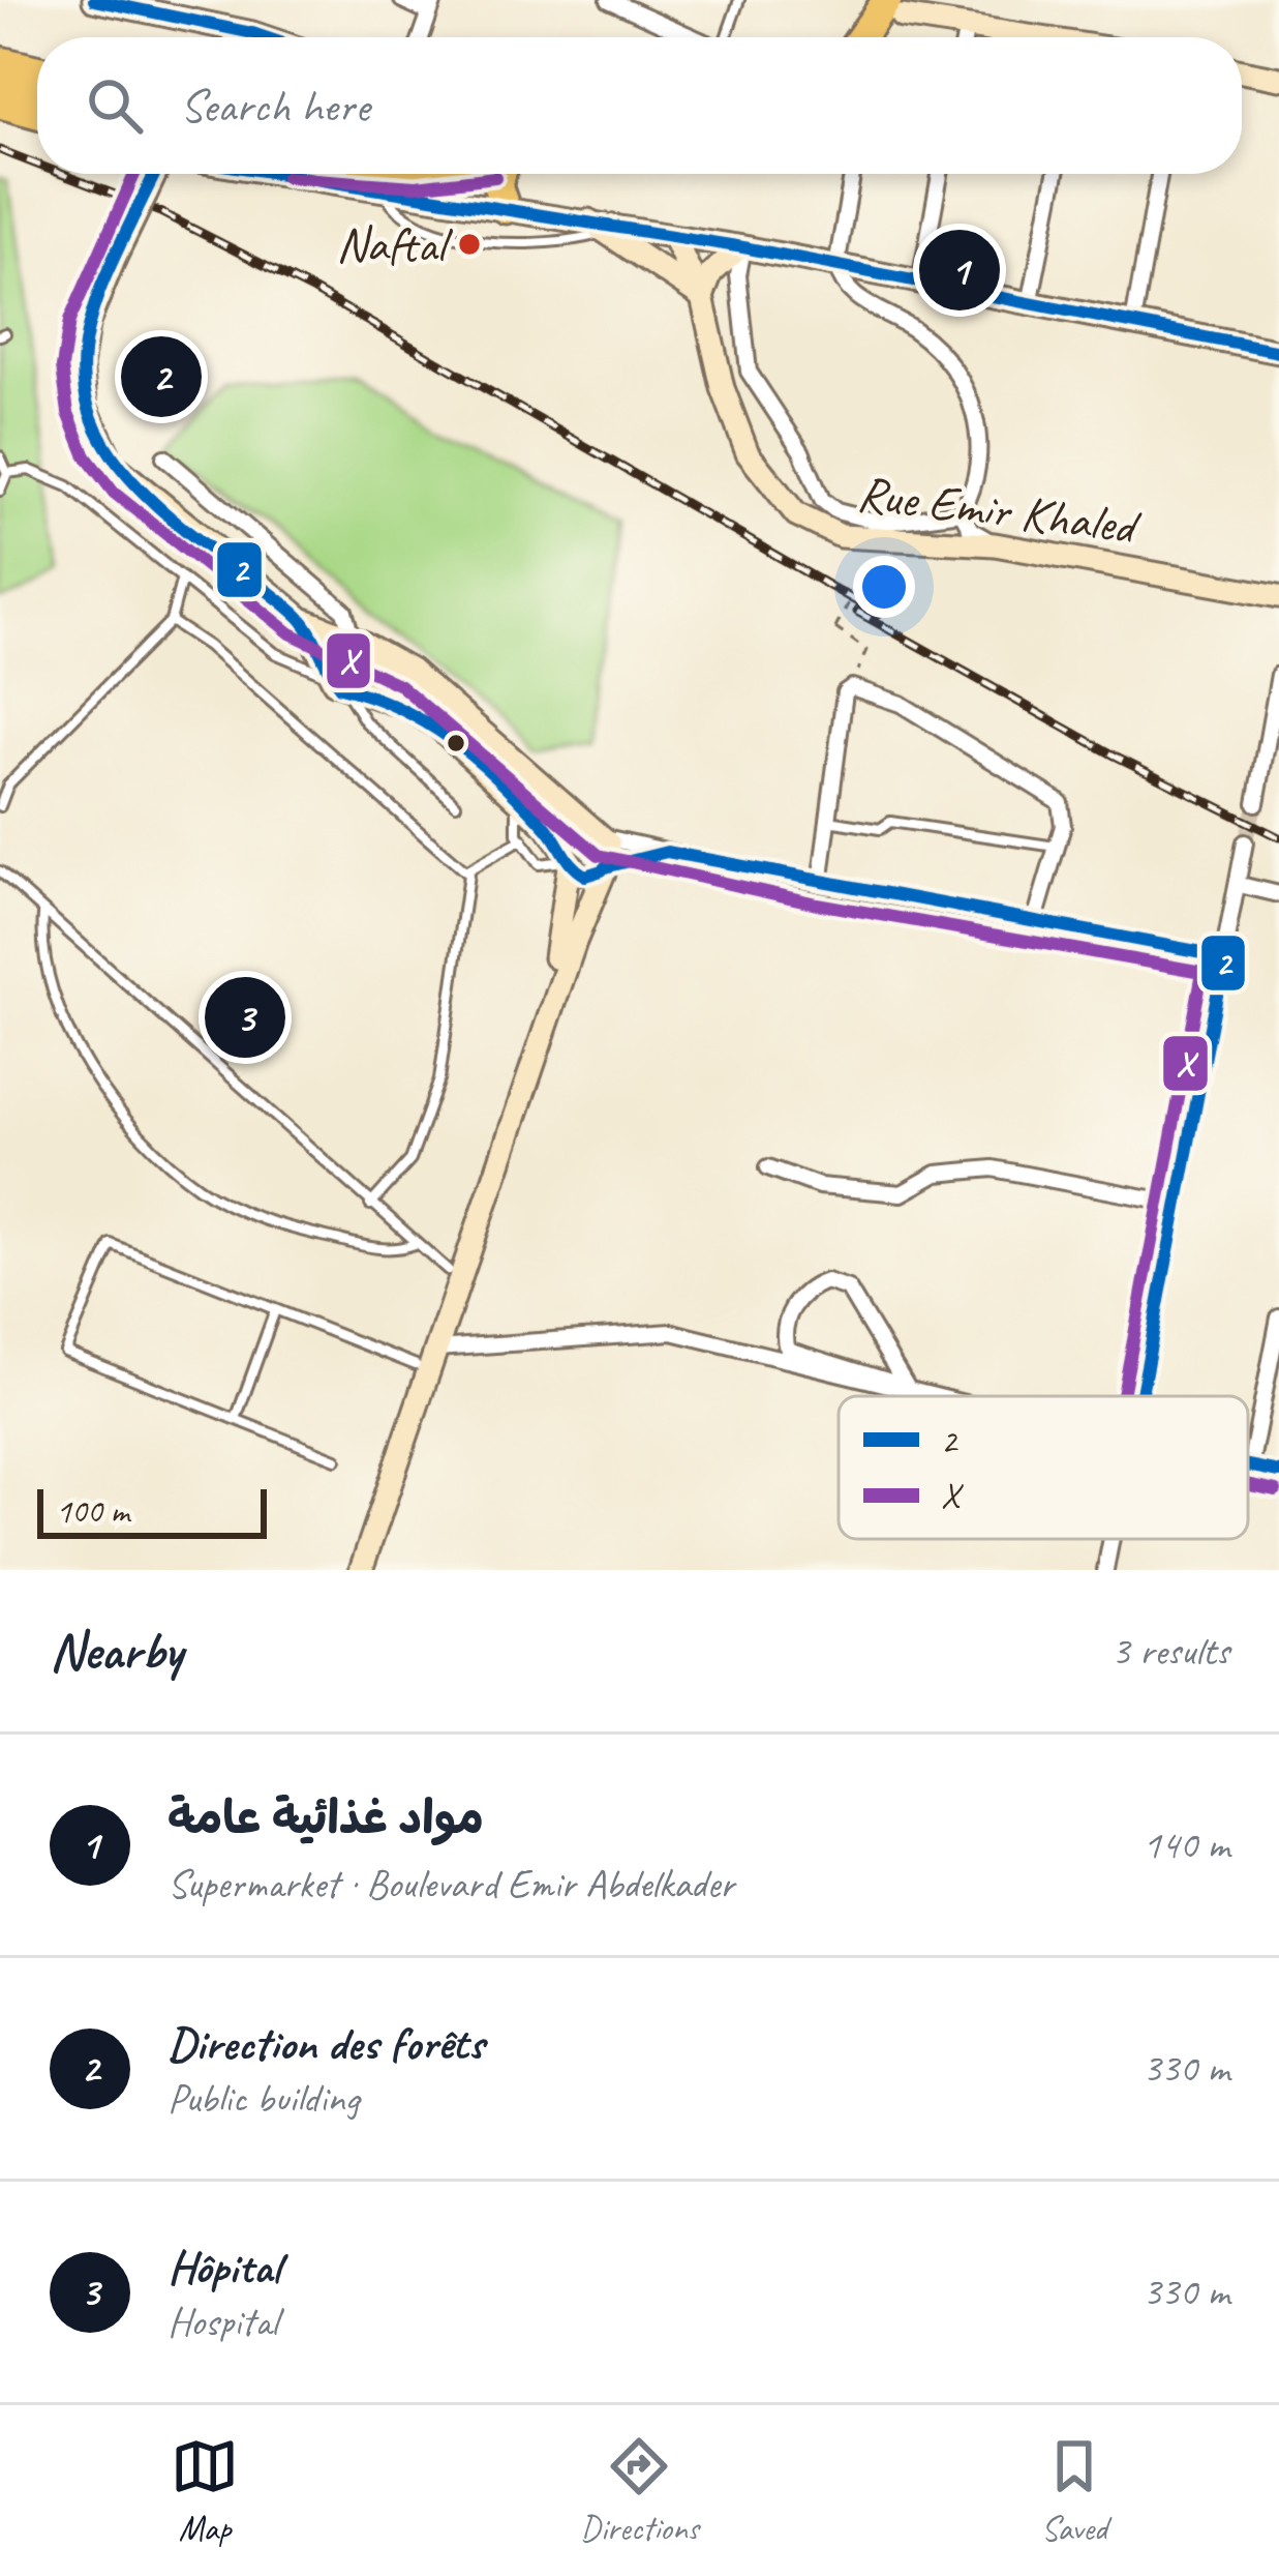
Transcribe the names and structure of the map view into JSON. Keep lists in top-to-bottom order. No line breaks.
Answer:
{"streets":{"street":["Rue Emir Khaled"]},"places":["Naftal"],"lines":["transit line 2","transit line X"],"legend":["2","X"],"scale_bar":"100 m","page":{"search":"Search here","pins":["1","2","3"],"scale":"100 m","heading":["Nearby","3 results"],"list":[{"mark":"1","name":"مواد غذائية عامة","note":"Supermarket · Boulevard Emir Abdelkader","value":"140 m"},{"mark":"2","name":"Direction des forêts","note":"Public building","value":"330 m"},{"mark":"3","name":"Hôpital","note":"Hospital","value":"330 m"}],"nav":["Map","Directions","Saved"]}}
